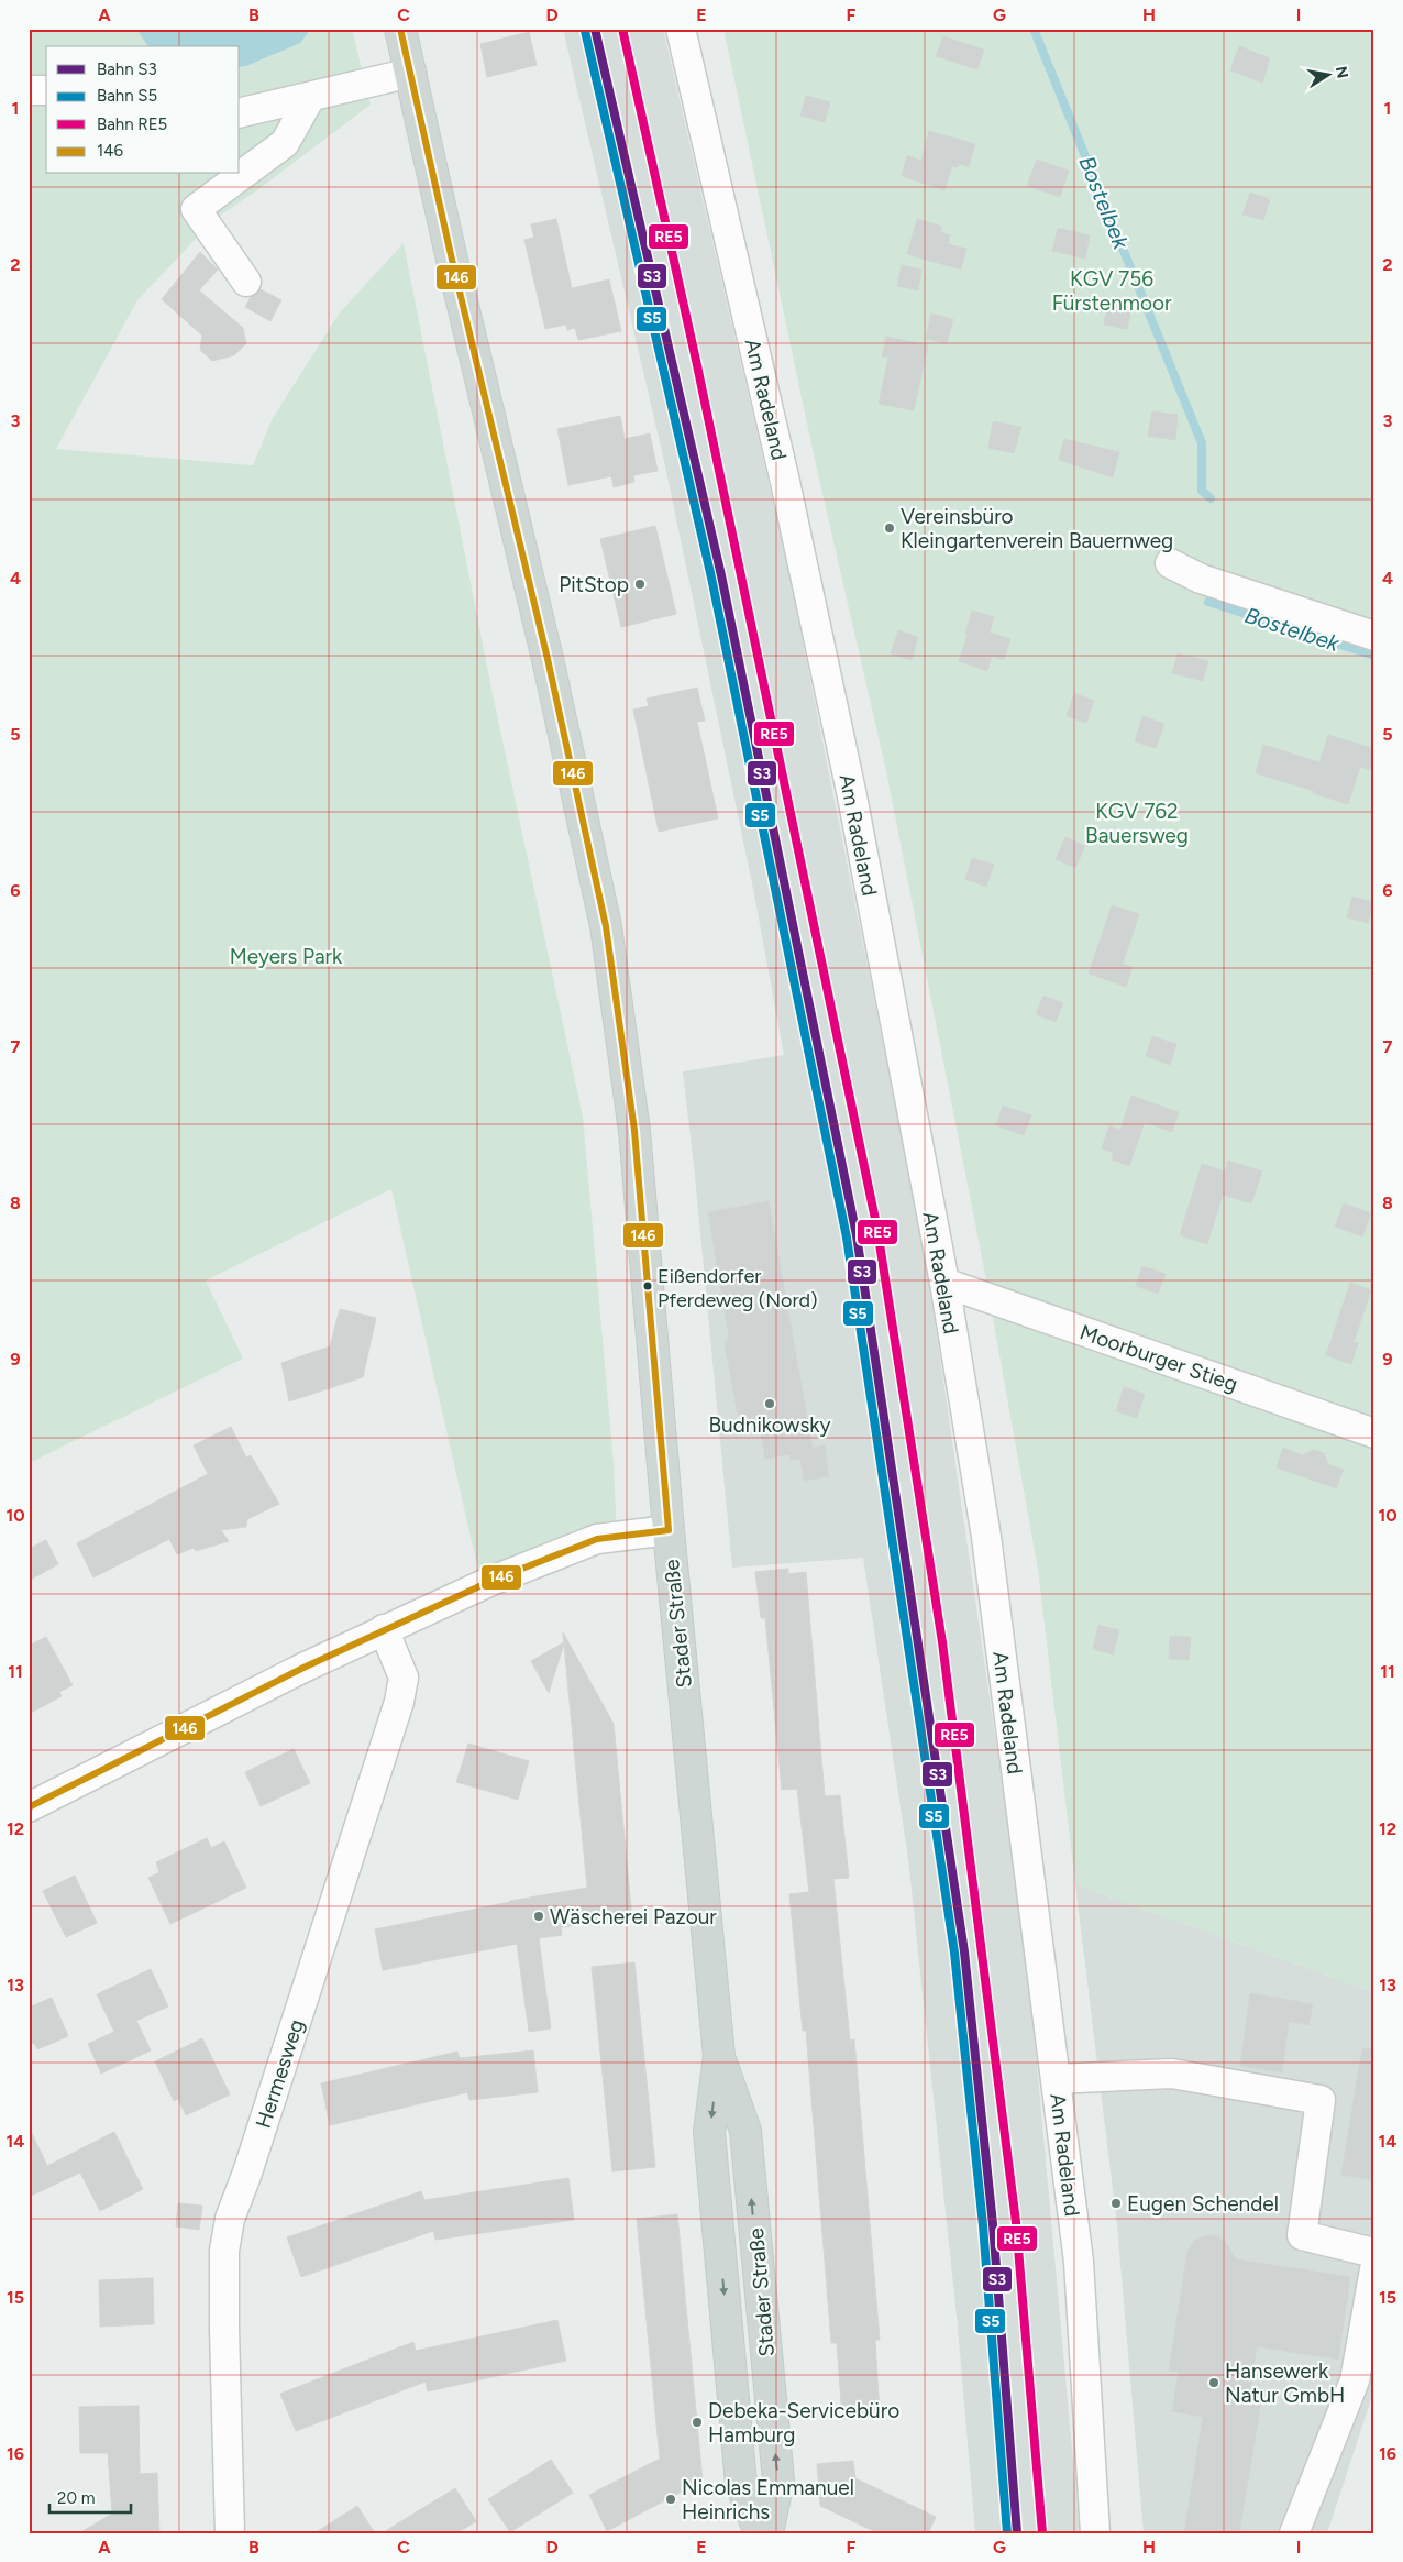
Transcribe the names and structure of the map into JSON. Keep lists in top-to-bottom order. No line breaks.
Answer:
{"streets":{"main road":["Stader Straße"],"street":["Am Radeland","Moorburger Stieg","Hermesweg"]},"crossings":[["Am Radeland","Moorburger Stieg"]],"water":["Bostelbek"],"parks":["KGV 756 Fürstenmoor","KGV 762 Bauersweg","Meyers Park"],"places":["Vereinsbüro Kleingartenverein Bauernweg","PitStop","Eißendorfer Pferdeweg (Nord)","Budnikowsky","Wäscherei Pazour","Eugen Schendel","Hansewerk Natur GmbH","Debeka-Servicebüro Hamburg","Nicolas Emmanuel Heinrichs"],"lines":["rail line S3","rail line RE5","transit line 146","rail line S5"],"legend":["Bahn S3","Bahn S5","Bahn RE5","146"],"scale_bar":"20 m","north":"right","grid":{"columns":["A","B","C","D","E","F","G","H","I"],"rows":["1","2","3","4","5","6","7","8","9","10","11","12","13","14","15","16"]}}
